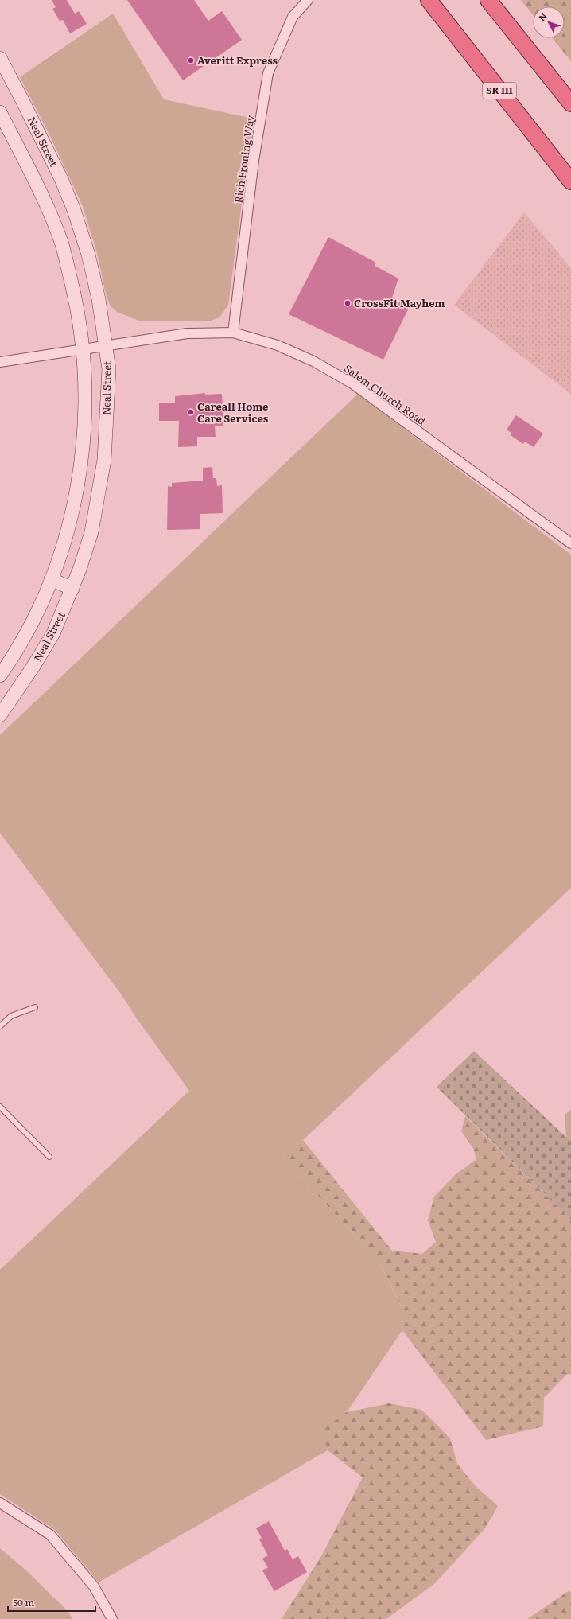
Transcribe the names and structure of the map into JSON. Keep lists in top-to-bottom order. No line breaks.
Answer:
{"streets":{"highway":["SR 111"],"main road":["Neal Street"],"street":["Rich Froning Way","Salem Church Road"]},"crossings":[["Neal Street","Salem Church Road"],["Rich Froning Way","Salem Church Road"]],"places":["Averitt Express","CrossFit Mayhem","Careall Home Care Services"],"scale_bar":"50 m","north":"top left"}
